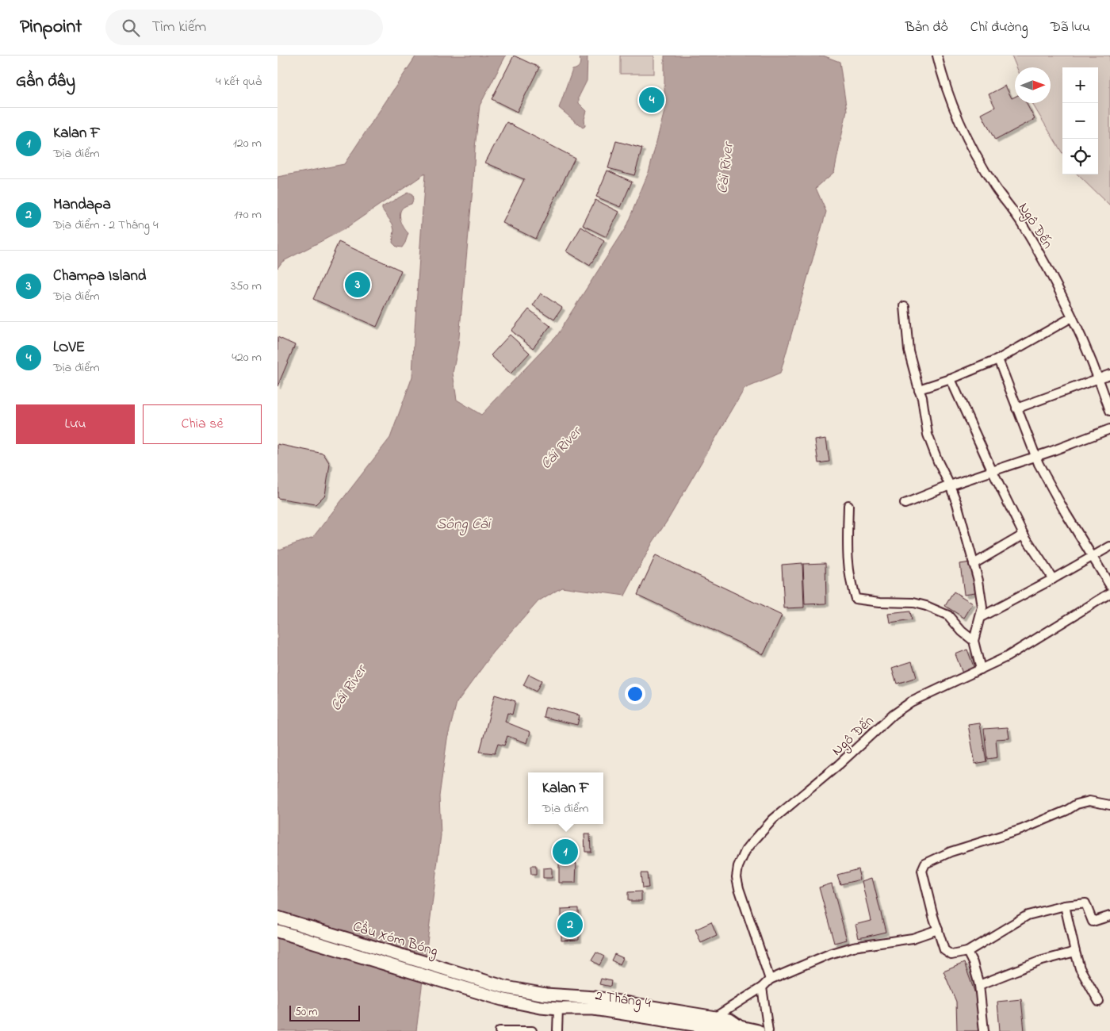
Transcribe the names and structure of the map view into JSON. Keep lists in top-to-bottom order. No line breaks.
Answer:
{"streets":{"main road":["Cầu Xóm Bóng","2 Tháng 4"],"street":["Ngô Đến"]},"crossings":[["Cầu Xóm Bóng","2 Tháng 4"]],"water":["Cái River","Sông Cái"],"scale_bar":"50 m","north":"right","page":{"header":"Pinpoint","search":"Tìm kiếm","nav":["Bản đồ","Chỉ đường","Đã lưu"],"heading":["Gần đây","4 kết quả"],"map_buttons":["+","−"],"pins":["4","3","1","2"],"list":[{"mark":"1","name":"Kalan F","note":"Địa điểm","value":"120 m"},{"mark":"2","name":"Mandapa","note":"Địa điểm · 2 Tháng 4","value":"170 m"},{"mark":"3","name":"Champa Island","note":"Địa điểm","value":"350 m"},{"mark":"4","name":"LOVE","note":"Địa điểm","value":"420 m"}],"buttons":["Lưu","Chia sẻ"],"popup":["Kalan F","Địa điểm"],"scale":"50 m"}}
